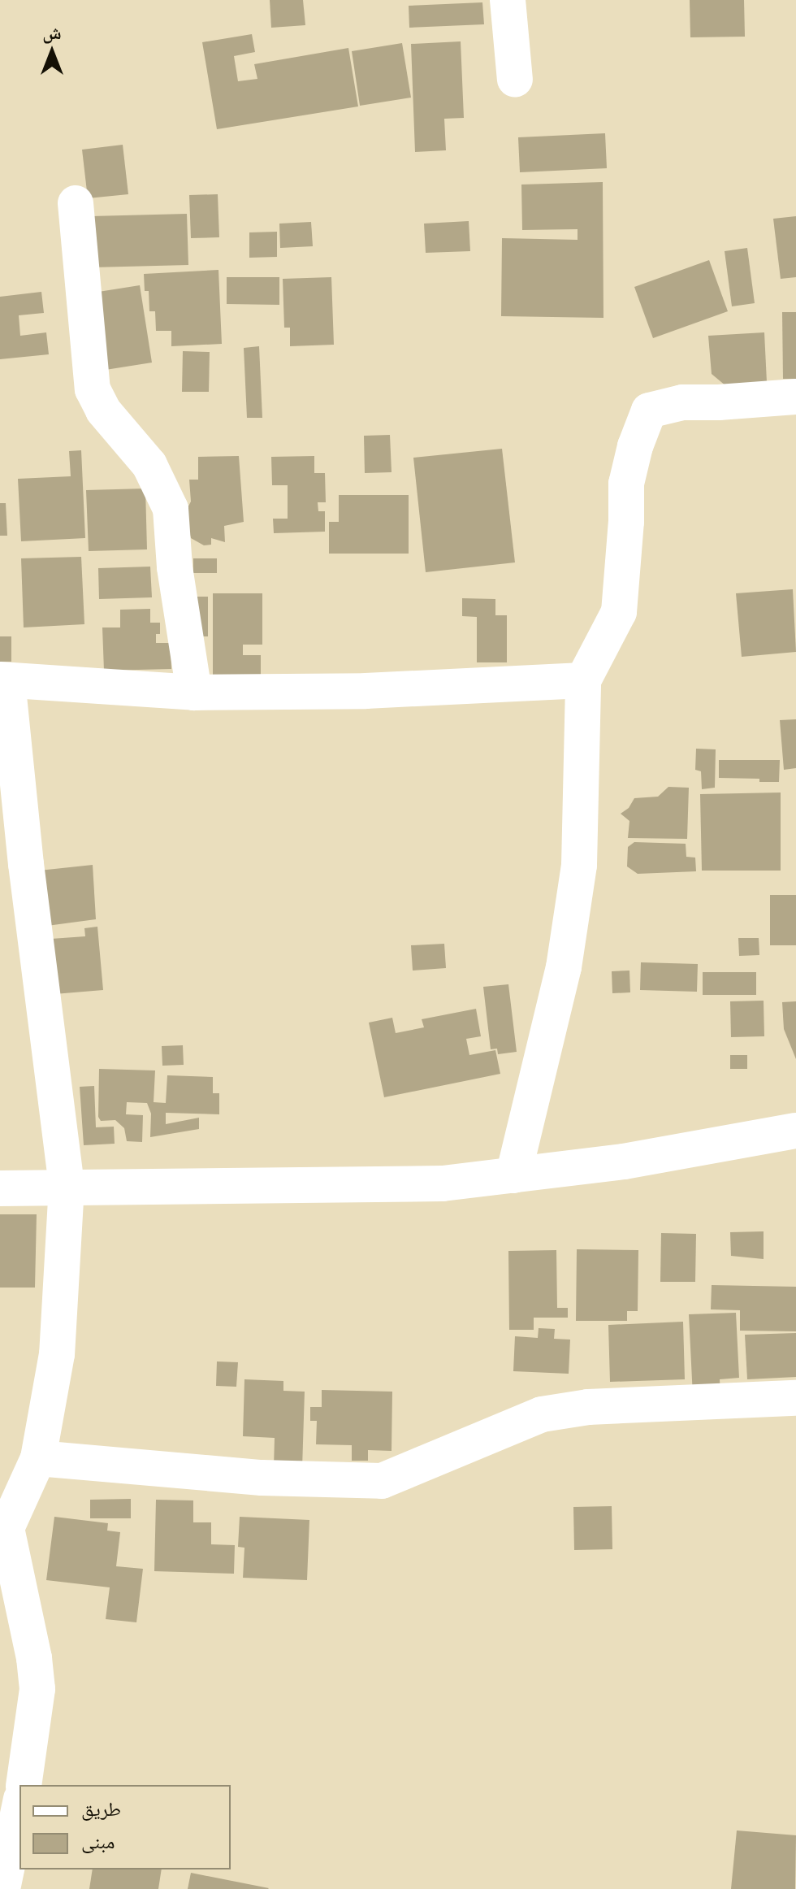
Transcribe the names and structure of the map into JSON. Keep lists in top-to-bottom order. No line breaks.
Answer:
{"legend":["طريق","مبنى"],"north":"top"}
